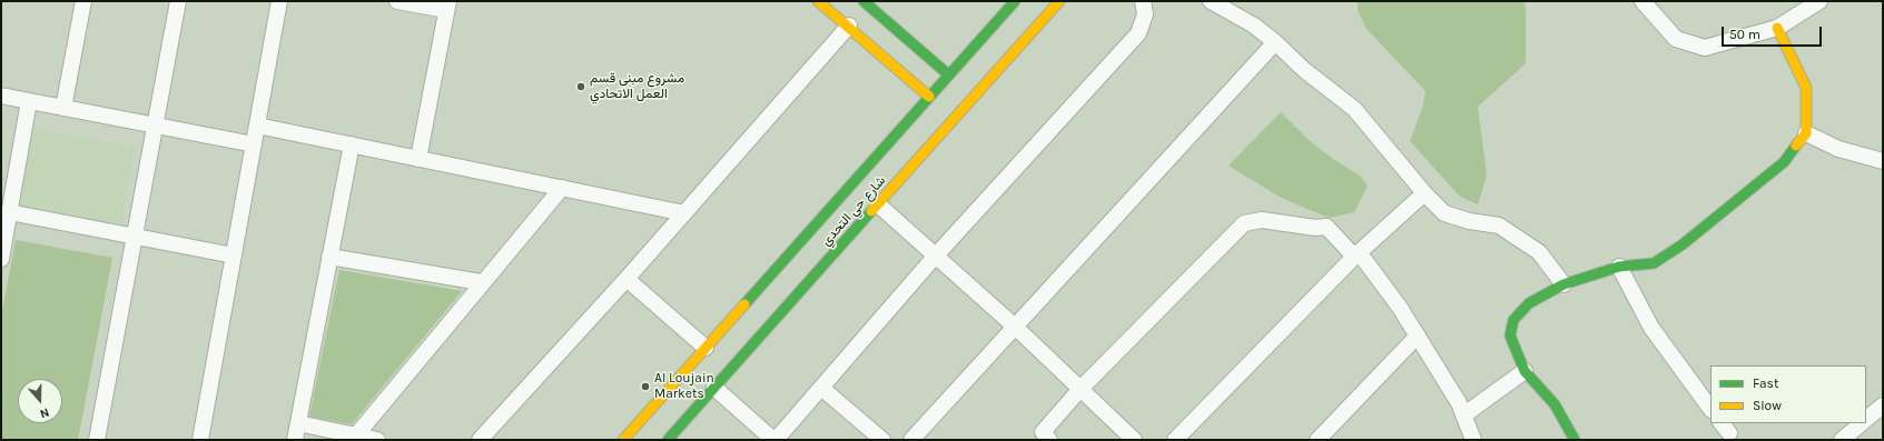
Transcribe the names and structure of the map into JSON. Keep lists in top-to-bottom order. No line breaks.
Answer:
{"streets":{"main road":["شارع حي التحدي"]},"places":["مشروع مبنى قسم العمل الاتحادي","Al Loujain Markets"],"legend":["Fast","Slow"],"scale_bar":"50 m","north":"bottom"}
